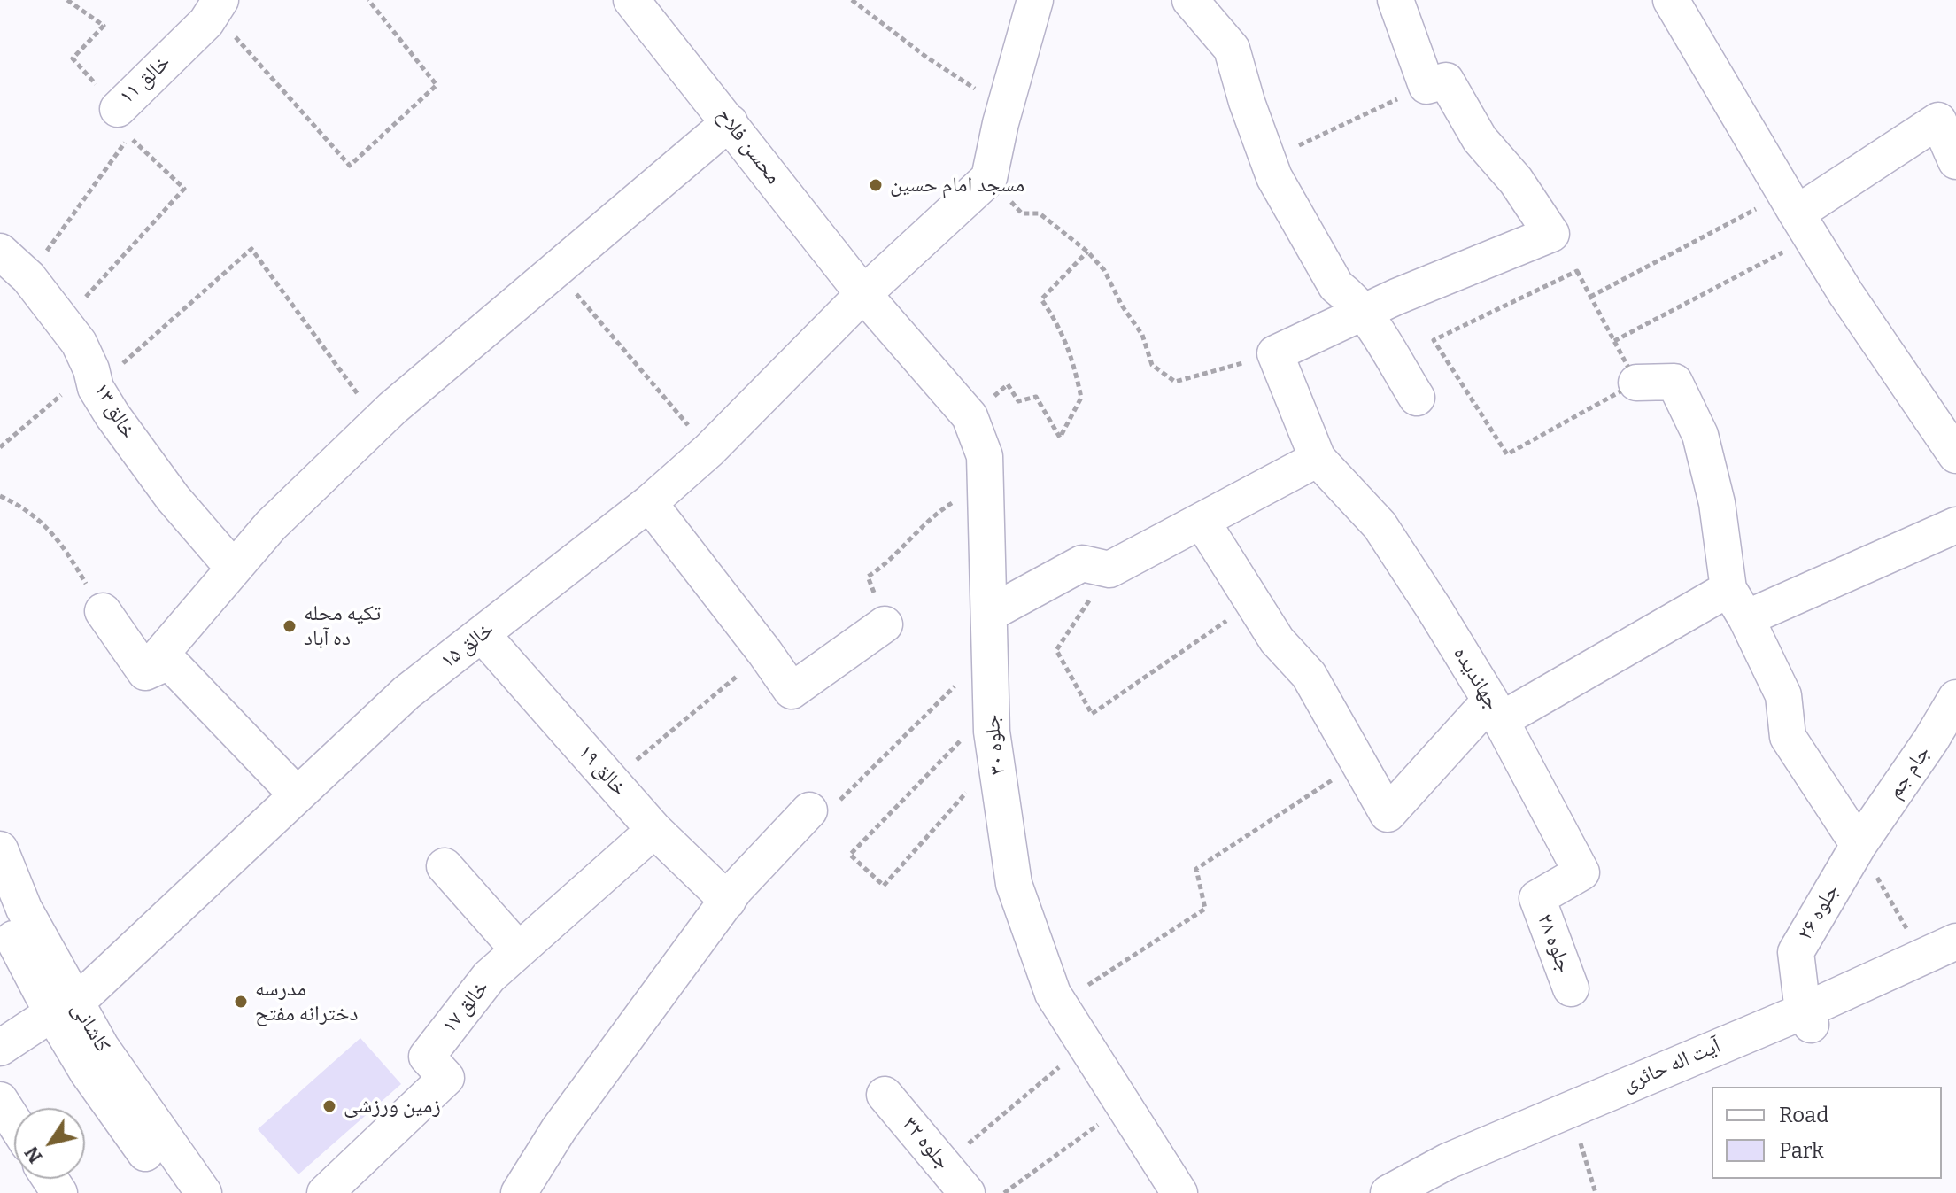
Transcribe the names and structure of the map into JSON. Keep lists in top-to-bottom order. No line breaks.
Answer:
{"streets":{"street":["خالق ۱۱","محسن فلاح","خالق ۱۳","خالق ۱۵","جهاندیده","جلوه ۳۰","خالق ۱۹","جام جم","جلوه ۲۶","جلوه ۲۸","خالق ۱۷","کاشانی","آیت اله حائری","جلوه ۳۲"]},"crossings":[["محسن فلاح","خالق ۱۵"],["محسن فلاح","جلوه ۳۰"],["خالق ۱۵","جلوه ۳۰"],["خالق ۱۵","خالق ۱۹"],["خالق ۱۵","کاشانی"],["جهاندیده","جلوه ۲۸"],["خالق ۱۹","خالق ۱۷"],["جام جم","جلوه ۲۶"],["جلوه ۲۶","آیت اله حائری"]],"places":["مسجد امام حسین","تکیه محله ده آباد","مدرسه دخترانه مفتح","زمین ورزشی"],"legend":["Road","Park"],"north":"bottom left"}
